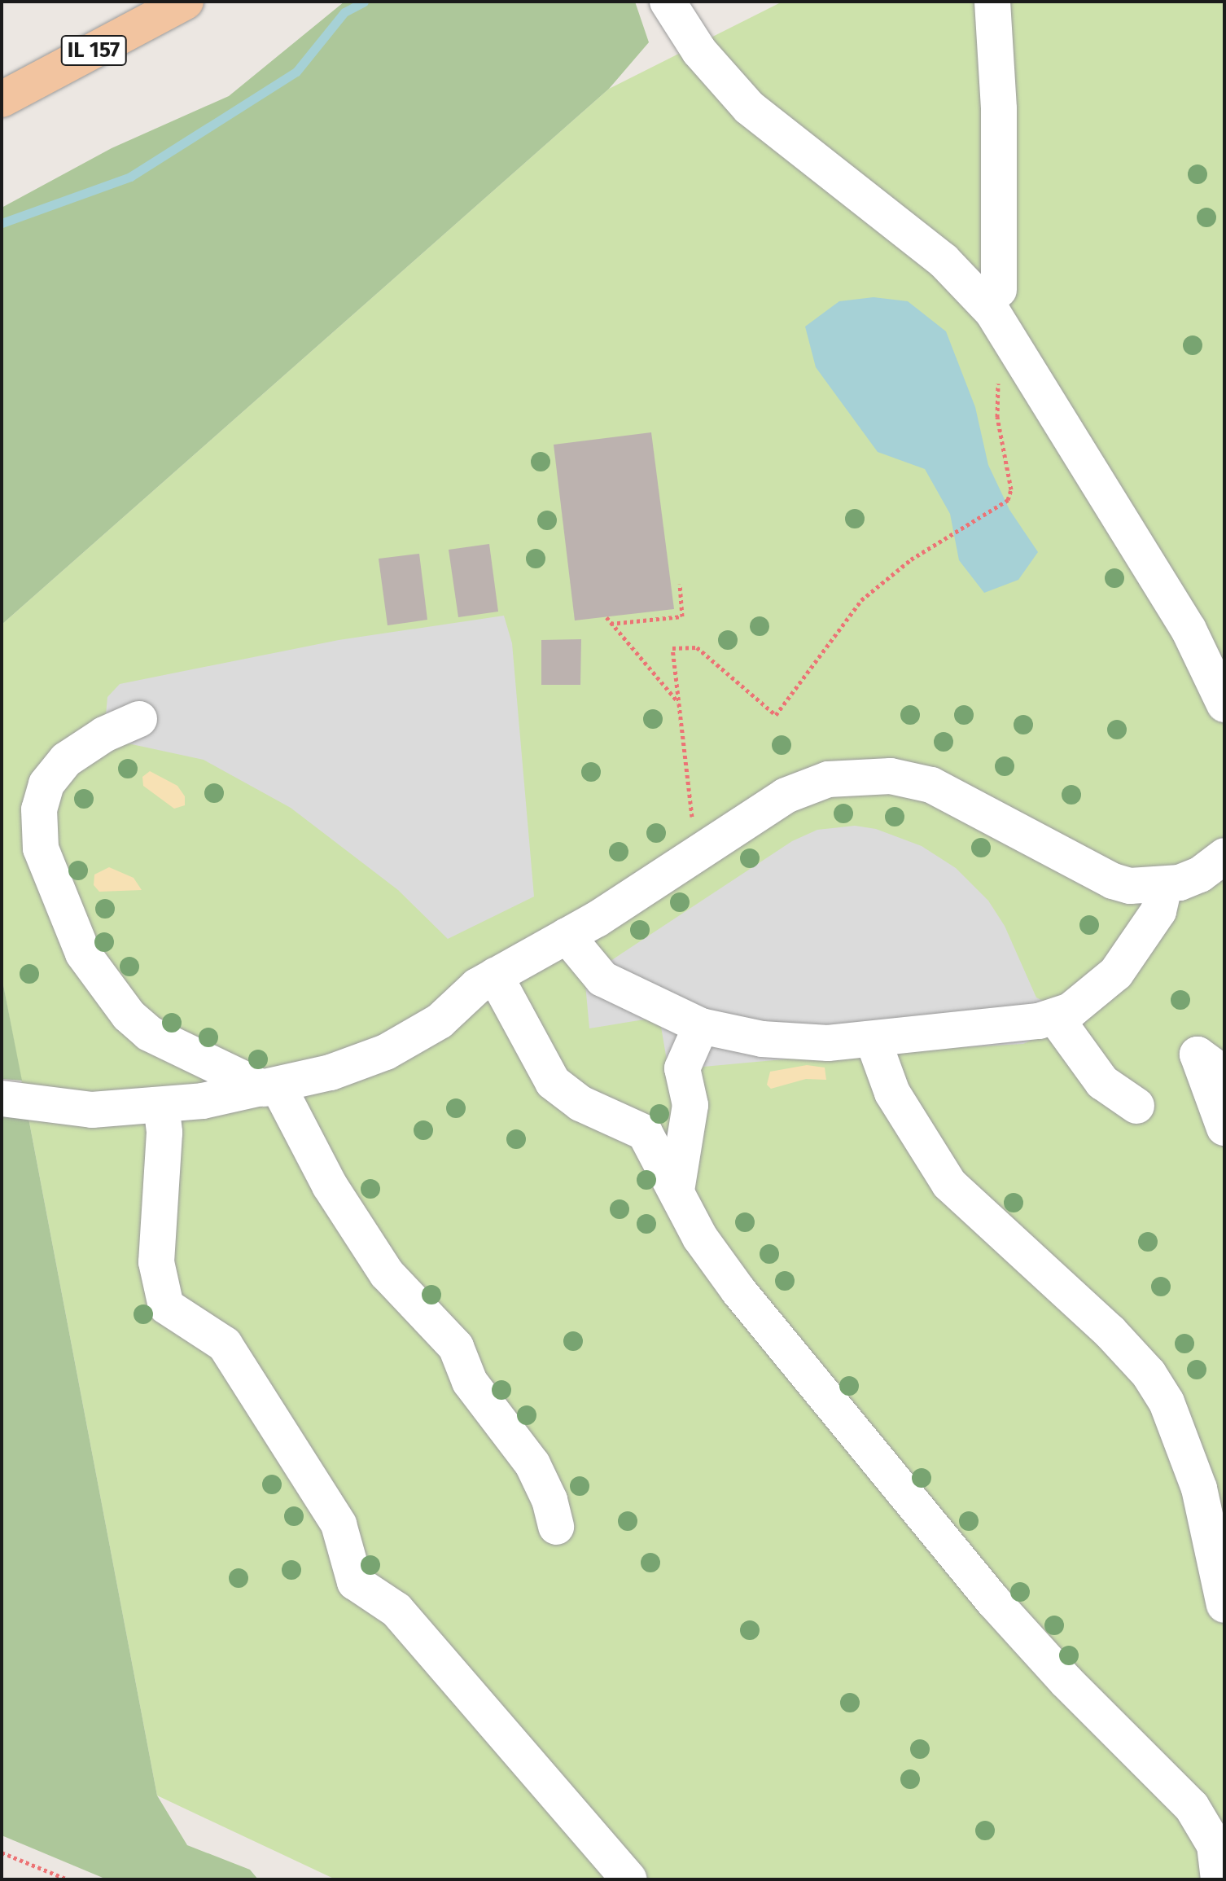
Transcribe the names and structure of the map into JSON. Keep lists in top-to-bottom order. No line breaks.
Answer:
{"streets":{"main road":["IL 157"]}}
